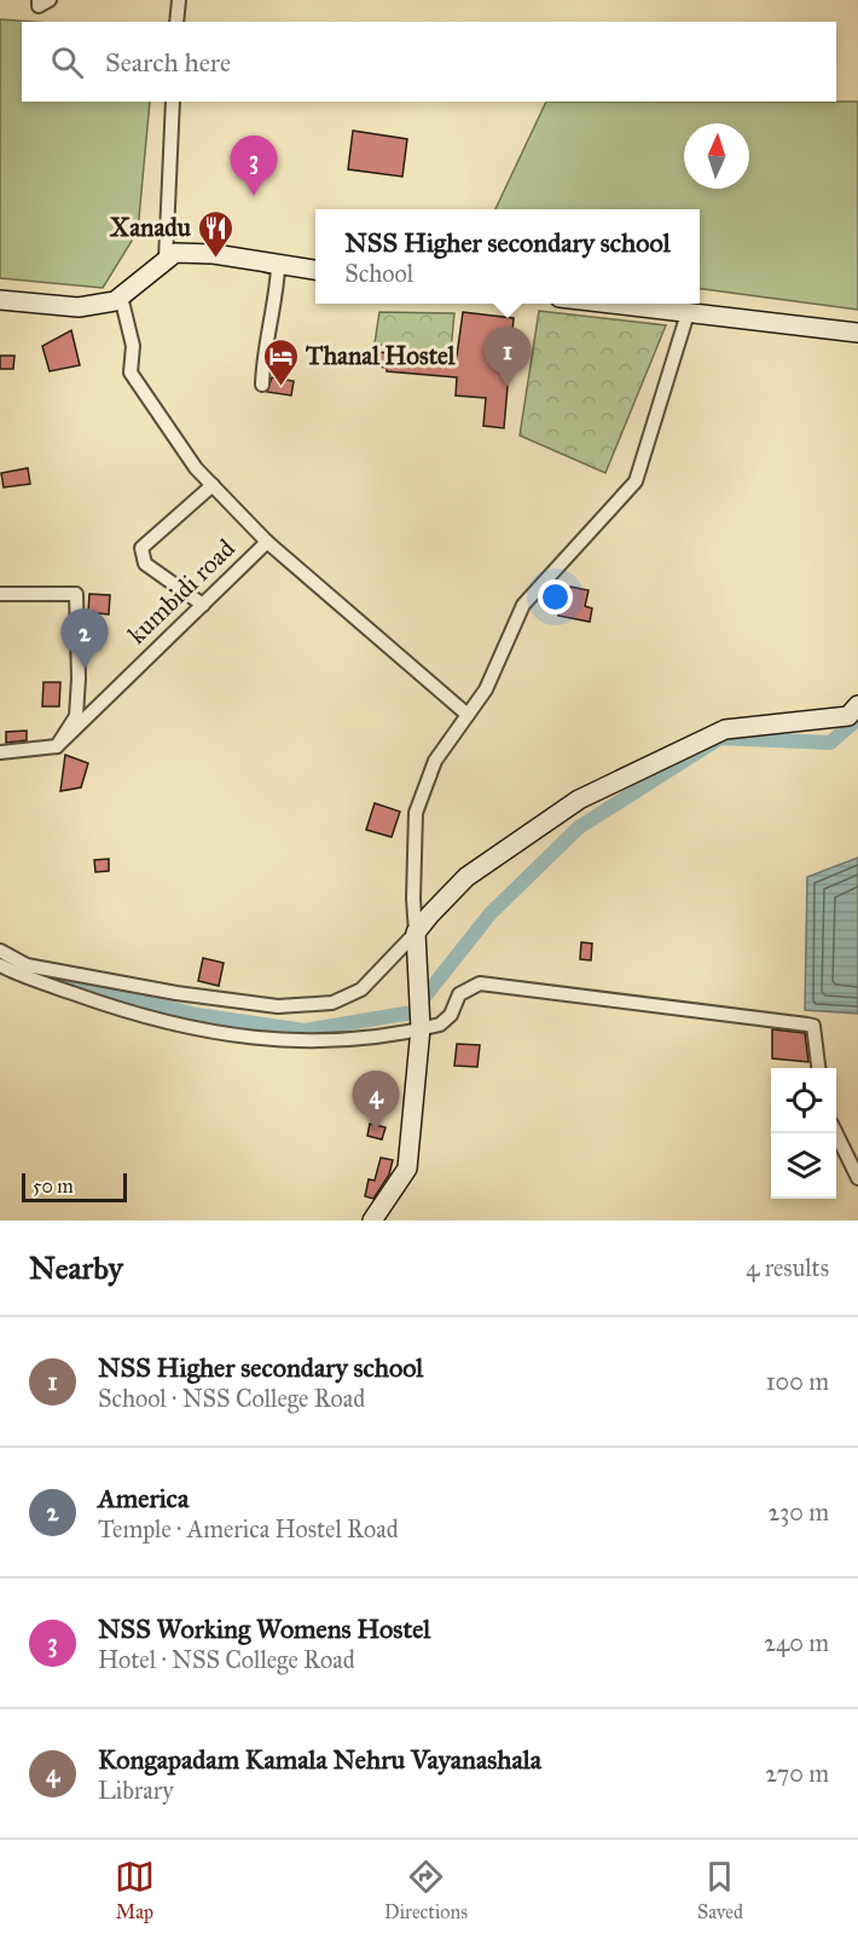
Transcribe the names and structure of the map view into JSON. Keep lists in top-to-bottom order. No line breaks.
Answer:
{"streets":{"street":["kumbidi road"]},"places":{"restaurant":["Xanadu"],"hotel":["Thanal Hostel"]},"scale_bar":"50 m","north":"top","page":{"search":"Search here","pins":["3","1","2","4"],"popup":["NSS Higher secondary school","School"],"scale":"50 m","heading":["Nearby","4 results"],"list":[{"mark":"1","name":"NSS Higher secondary school","note":"School · NSS College Road","value":"100 m"},{"mark":"2","name":"America","note":"Temple · America Hostel Road","value":"230 m"},{"mark":"3","name":"NSS Working Womens Hostel","note":"Hotel · NSS College Road","value":"240 m"},{"mark":"4","name":"Kongapadam Kamala Nehru Vayanashala","note":"Library","value":"270 m"}],"nav":["Map","Directions","Saved"]}}
